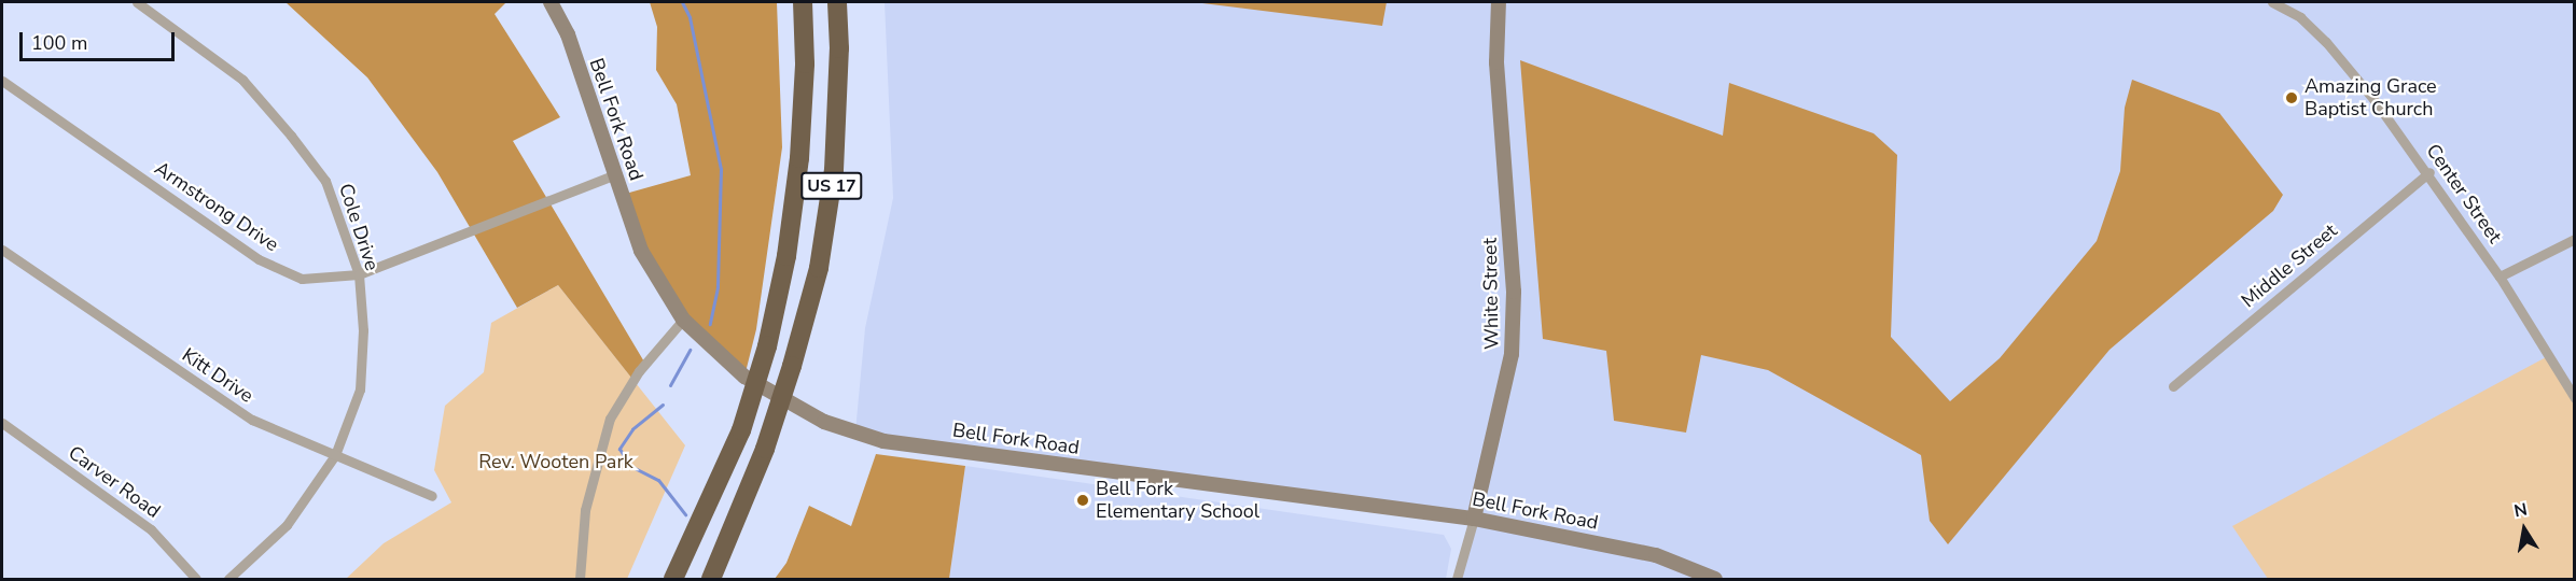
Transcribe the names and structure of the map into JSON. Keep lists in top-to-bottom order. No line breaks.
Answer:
{"streets":{"highway":["US 17"],"main road":["Bell Fork Road","White Street"],"street":["Center Street","Armstrong Drive","Cole Drive","Middle Street","Kitt Drive","Carver Road"]},"crossings":[["Bell Fork Road","Armstrong Drive"],["Bell Fork Road","White Street"],["Center Street","Middle Street"],["Armstrong Drive","Cole Drive"],["Cole Drive","Kitt Drive"]],"parks":["Rev. Wooten Park"],"places":["Amazing Grace Baptist Church","Bell Fork Elementary School"],"scale_bar":"100 m","north":"top"}
